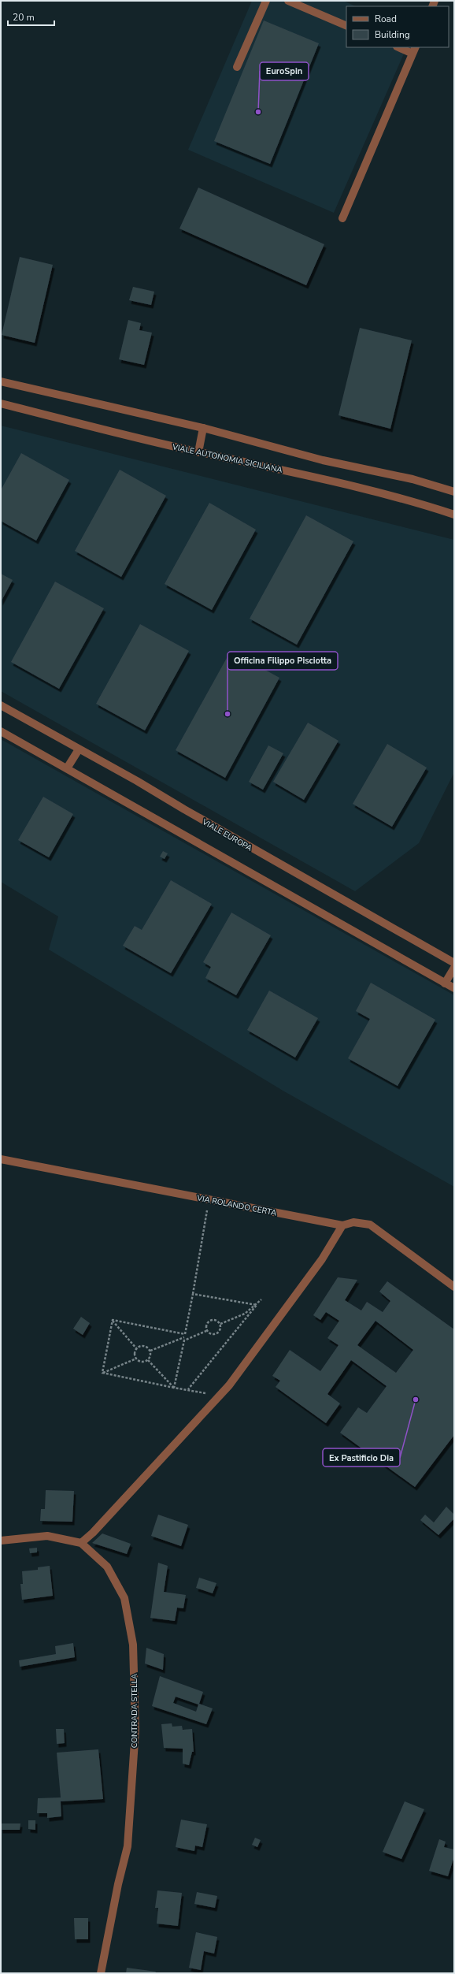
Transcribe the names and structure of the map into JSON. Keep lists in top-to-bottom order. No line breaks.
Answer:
{"streets":{"street":["VIALE AUTONOMIA SICILIANA","VIALE EUROPA","VIA ROLANDO CERTA","CONTRADA STELLA"]},"places":["EuroSpin","Officina Filippo Pisciotta","Ex Pastificio Dia"],"legend":["Road","Building"],"scale_bar":"20 m"}
